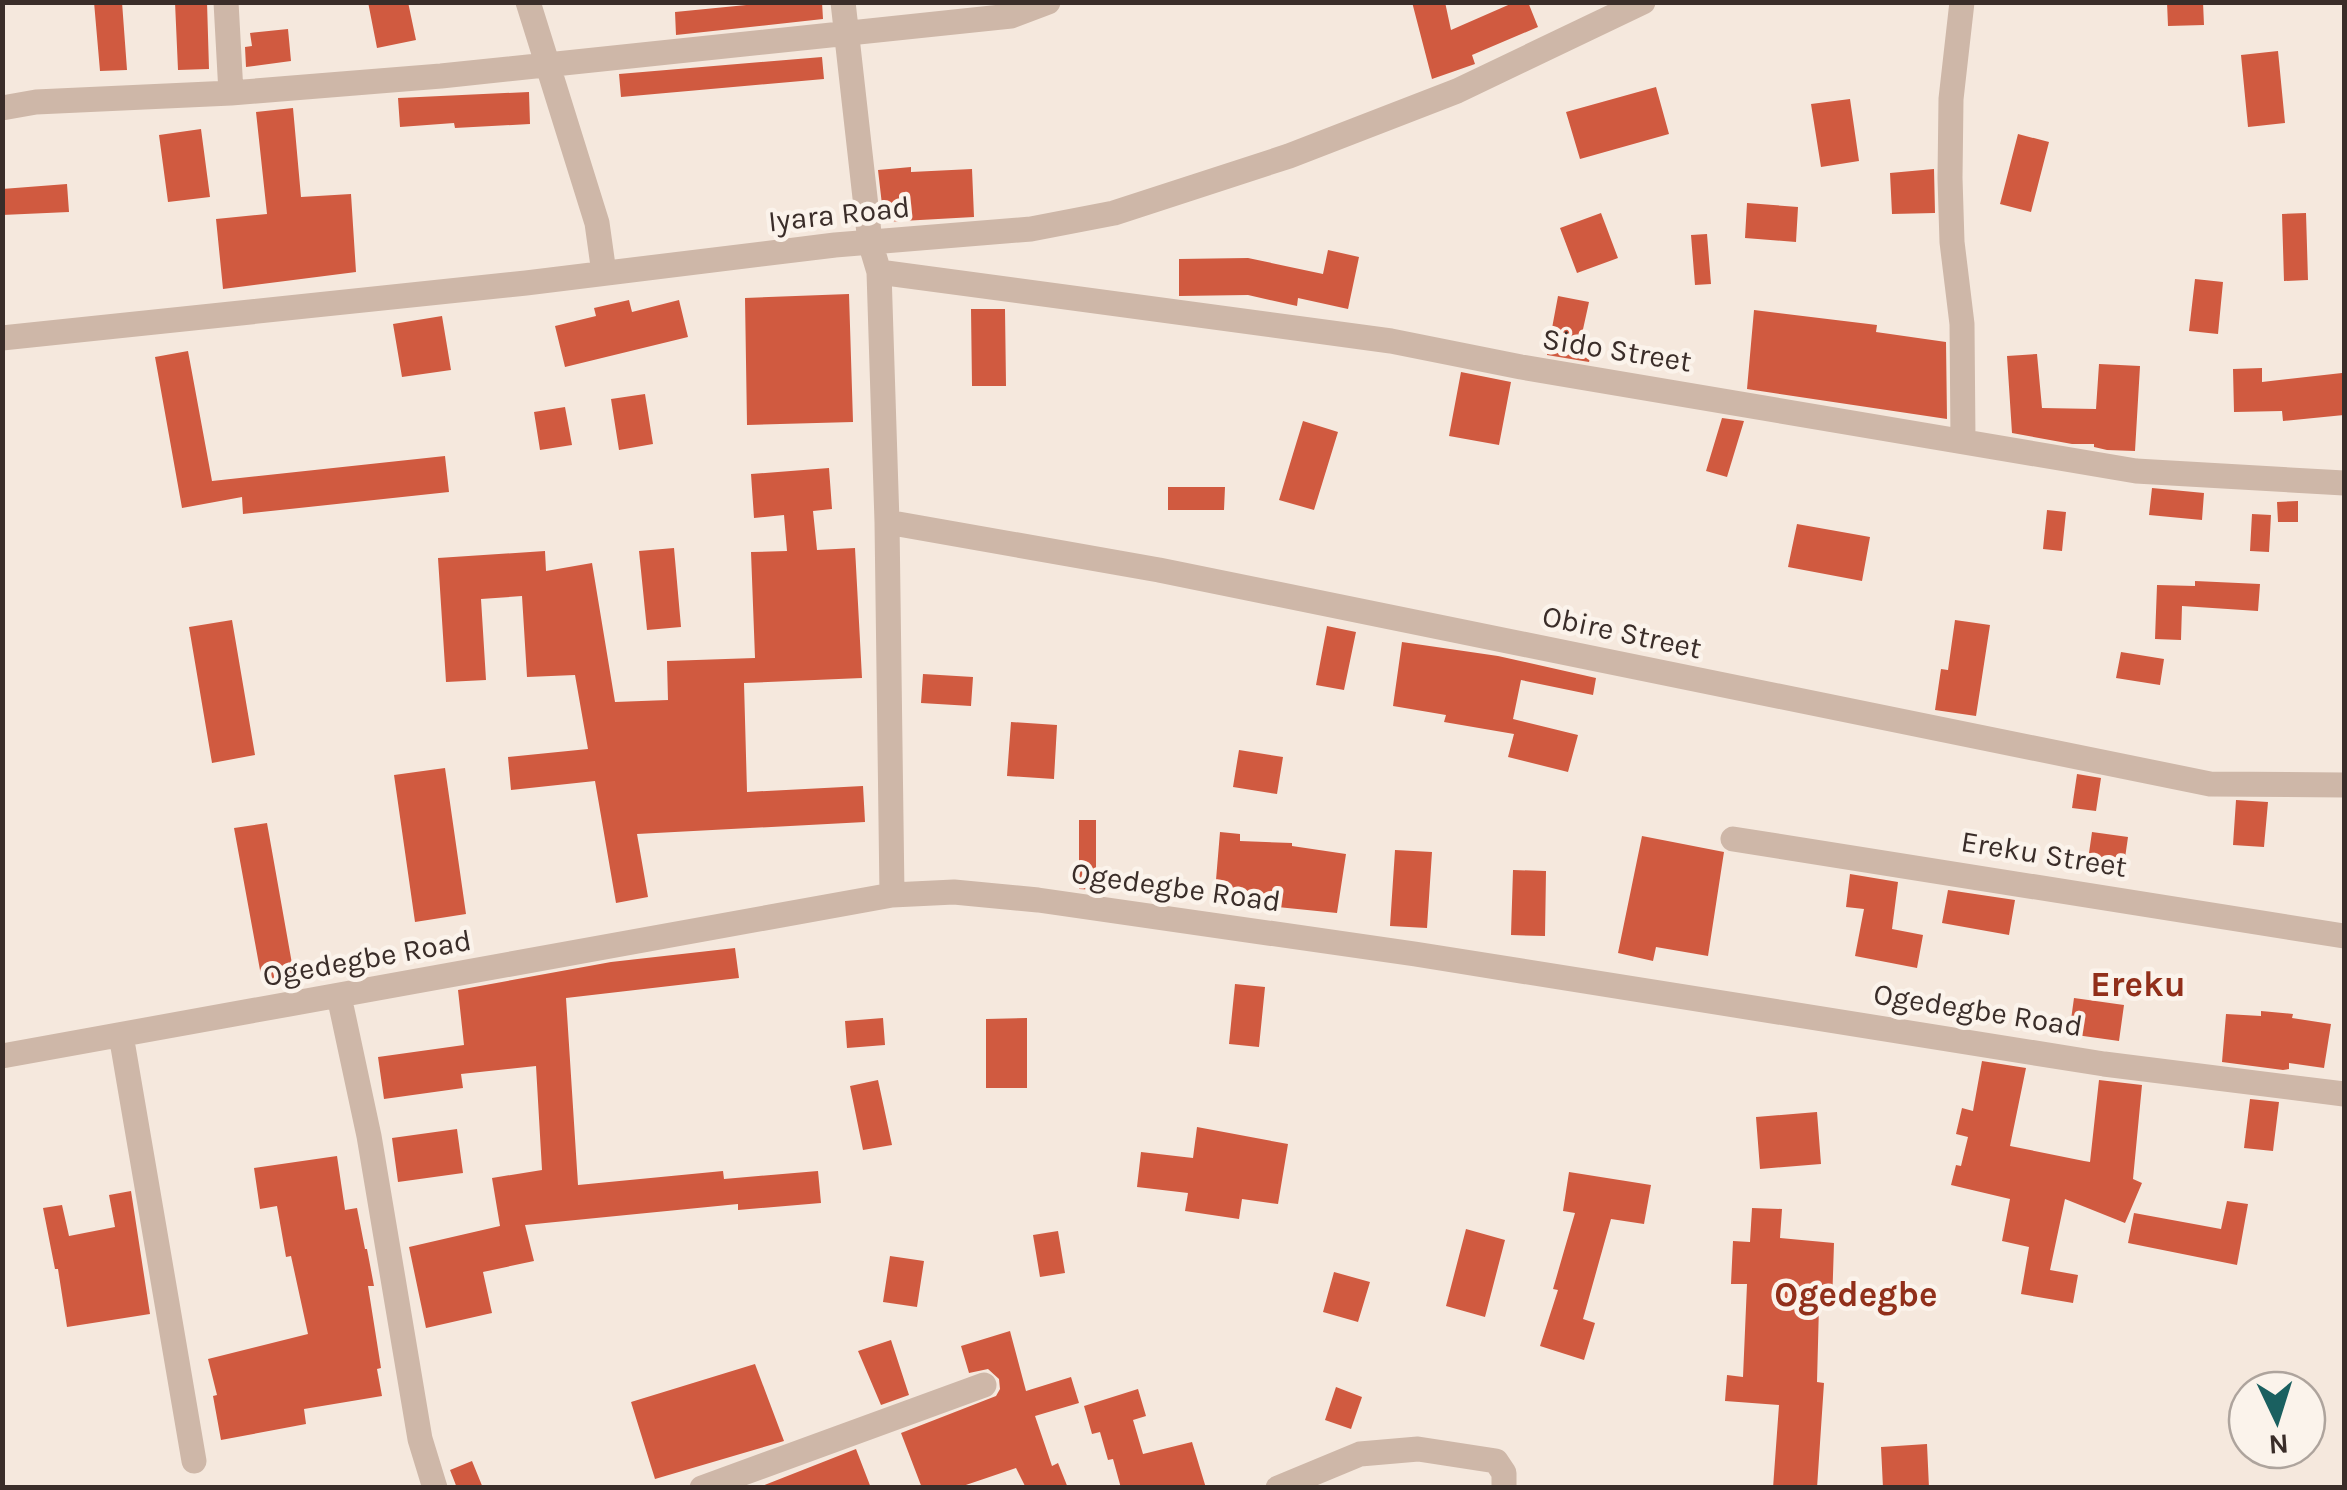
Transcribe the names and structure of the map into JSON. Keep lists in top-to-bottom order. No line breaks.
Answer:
{"streets":{"street":["Iyara Road","Sido Street","Obire Street","Ereku Street","Ogedegbe Road"]},"districts":["Ereku","Ogedegbe"],"north":"bottom"}
